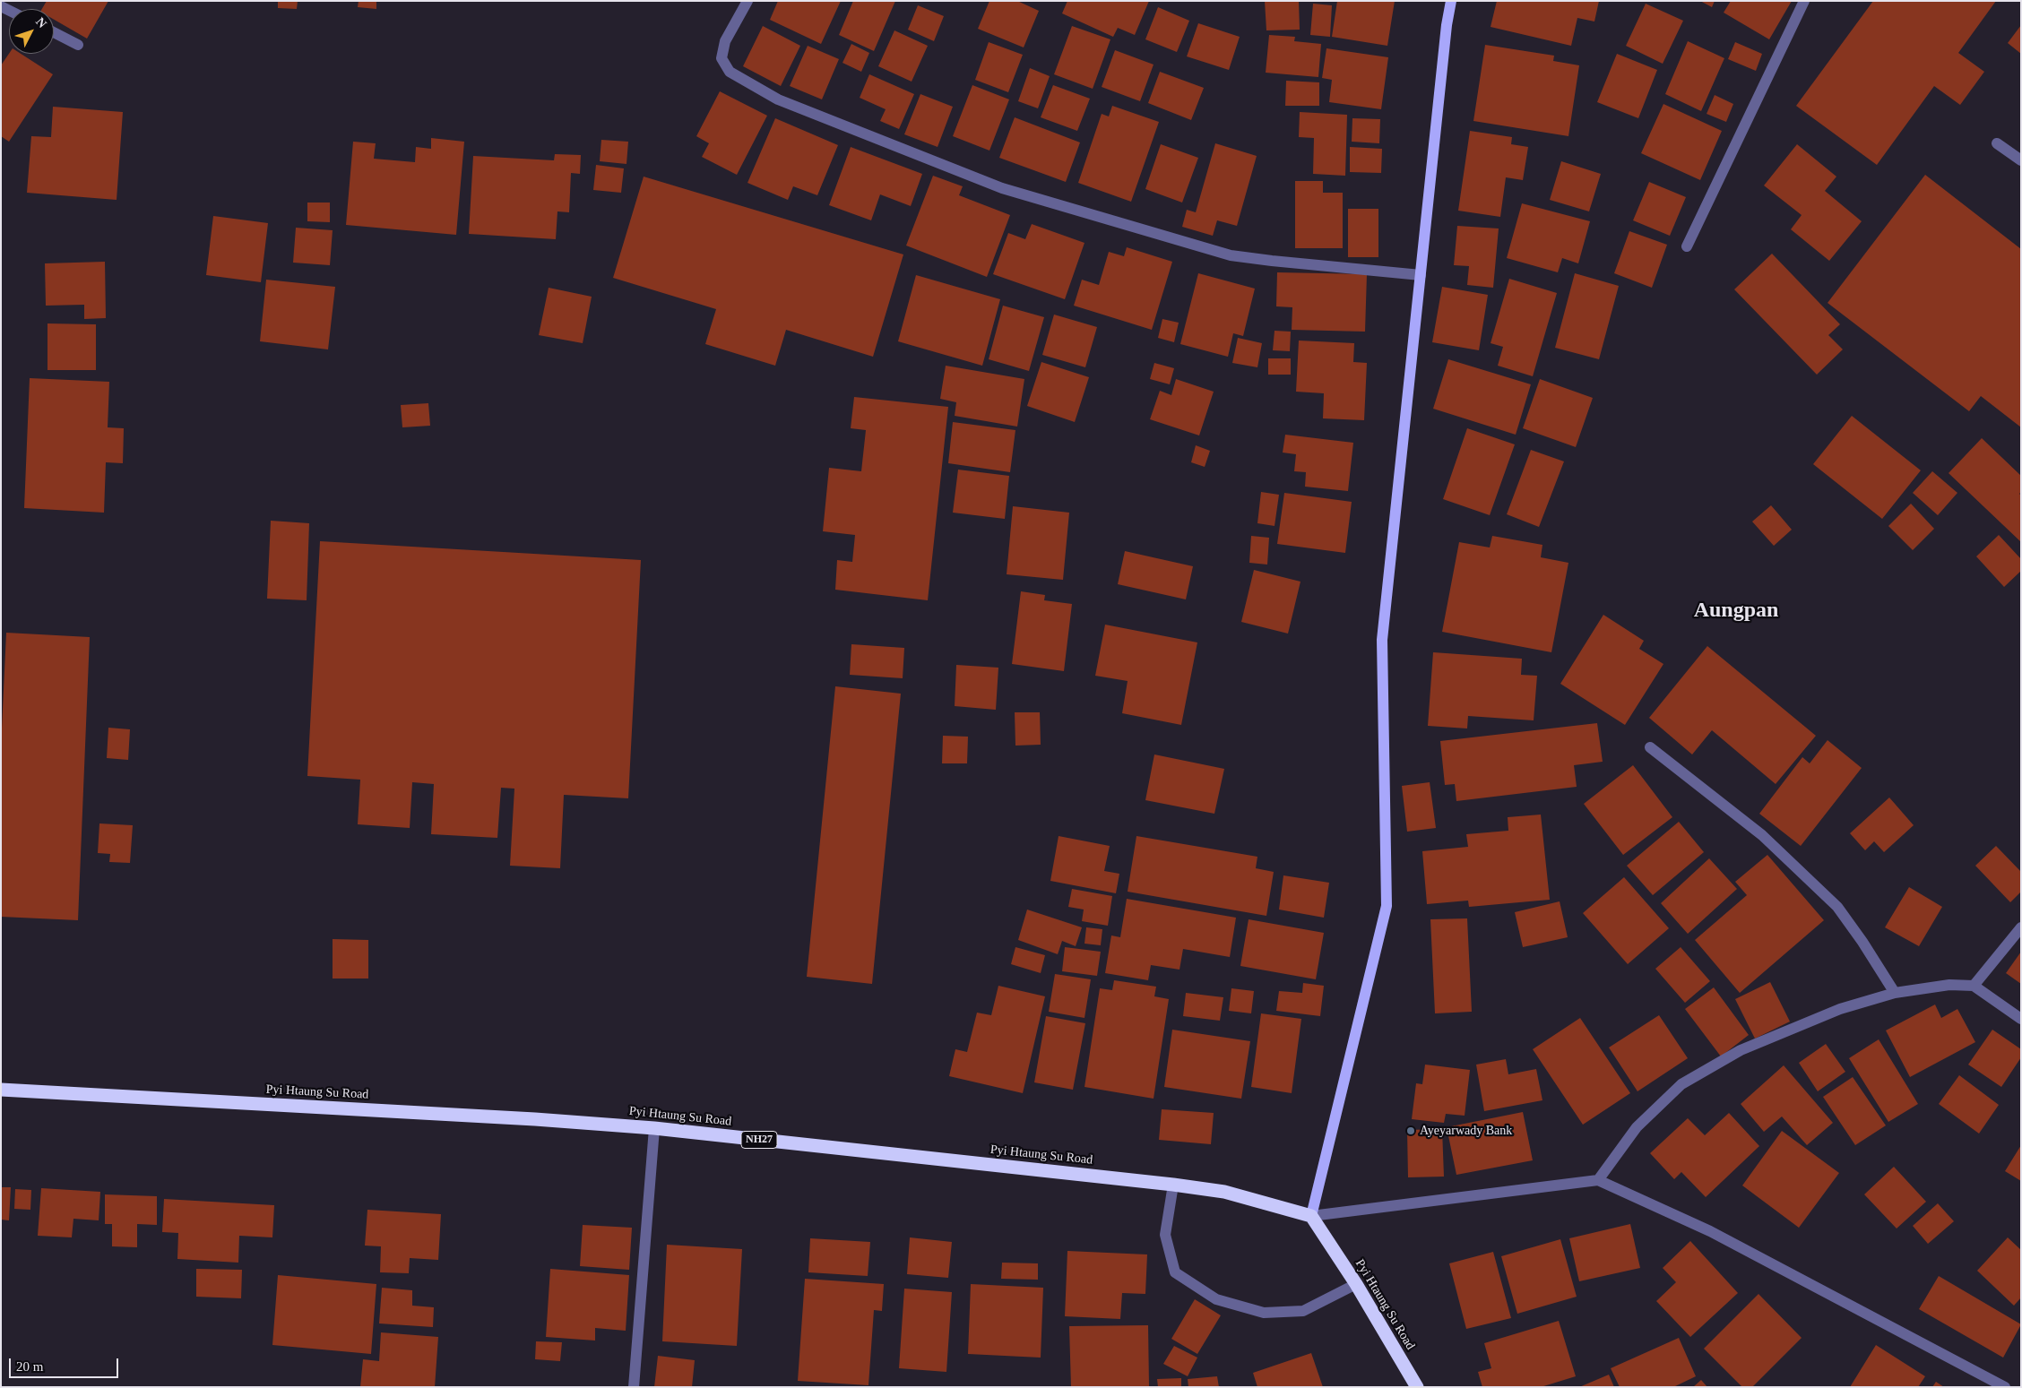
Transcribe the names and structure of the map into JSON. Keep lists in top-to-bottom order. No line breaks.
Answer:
{"streets":{"highway":["Pyi Htaung Su Road","NH27"]},"districts":["Aungpan"],"places":["Ayeyarwady Bank"],"scale_bar":"20 m","north":"top right"}
